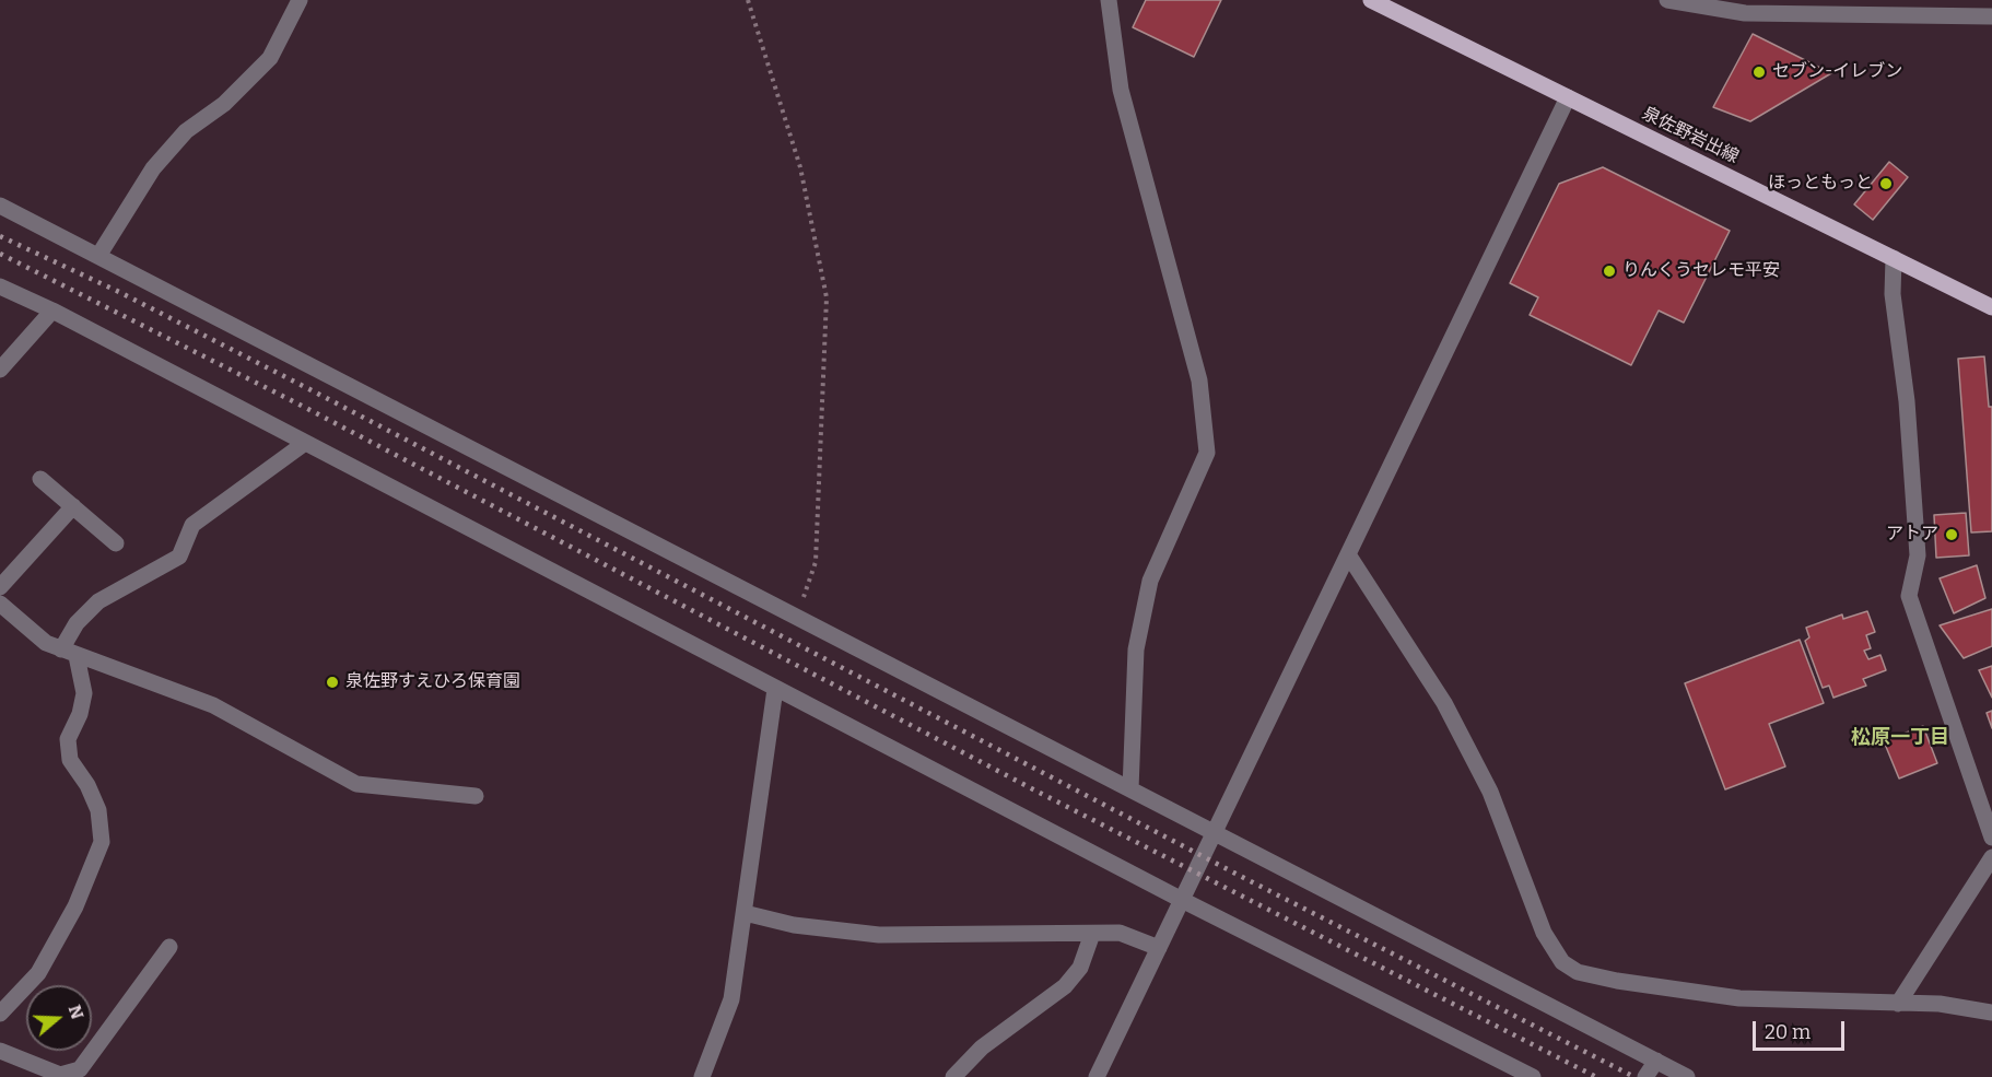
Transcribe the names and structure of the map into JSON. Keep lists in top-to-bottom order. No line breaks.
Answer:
{"streets":{"main road":["泉佐野岩出線"]},"districts":["松原一丁目"],"places":["セブン-イレブン","ほっともっと","りんくうセレモ平安","アトア","泉佐野すえひろ保育園"],"scale_bar":"20 m","north":"right"}
